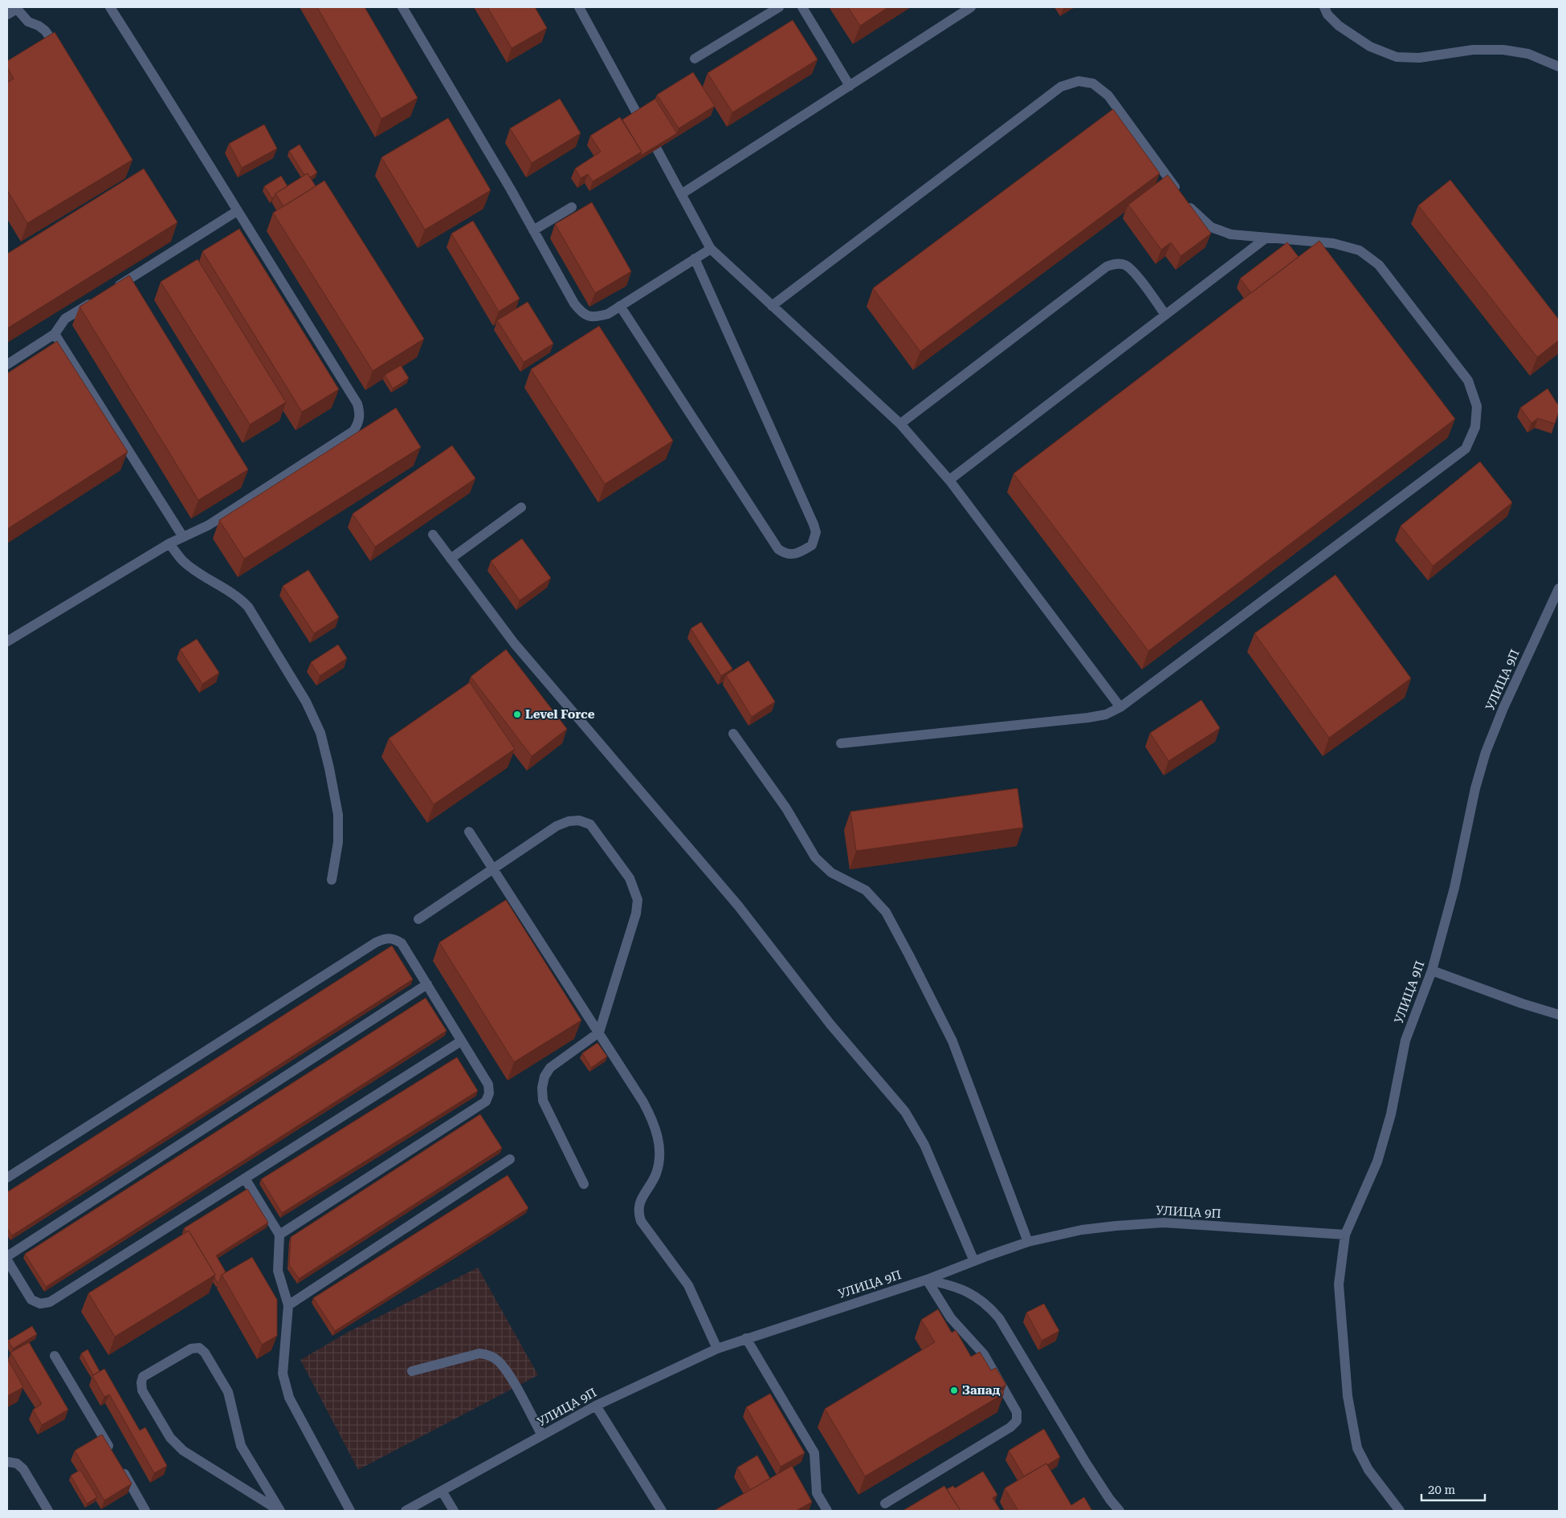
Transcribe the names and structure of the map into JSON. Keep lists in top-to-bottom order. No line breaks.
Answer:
{"streets":{"street":["УЛИЦА 9П"]},"places":["Level Force","Запад"],"scale_bar":"20 m"}
